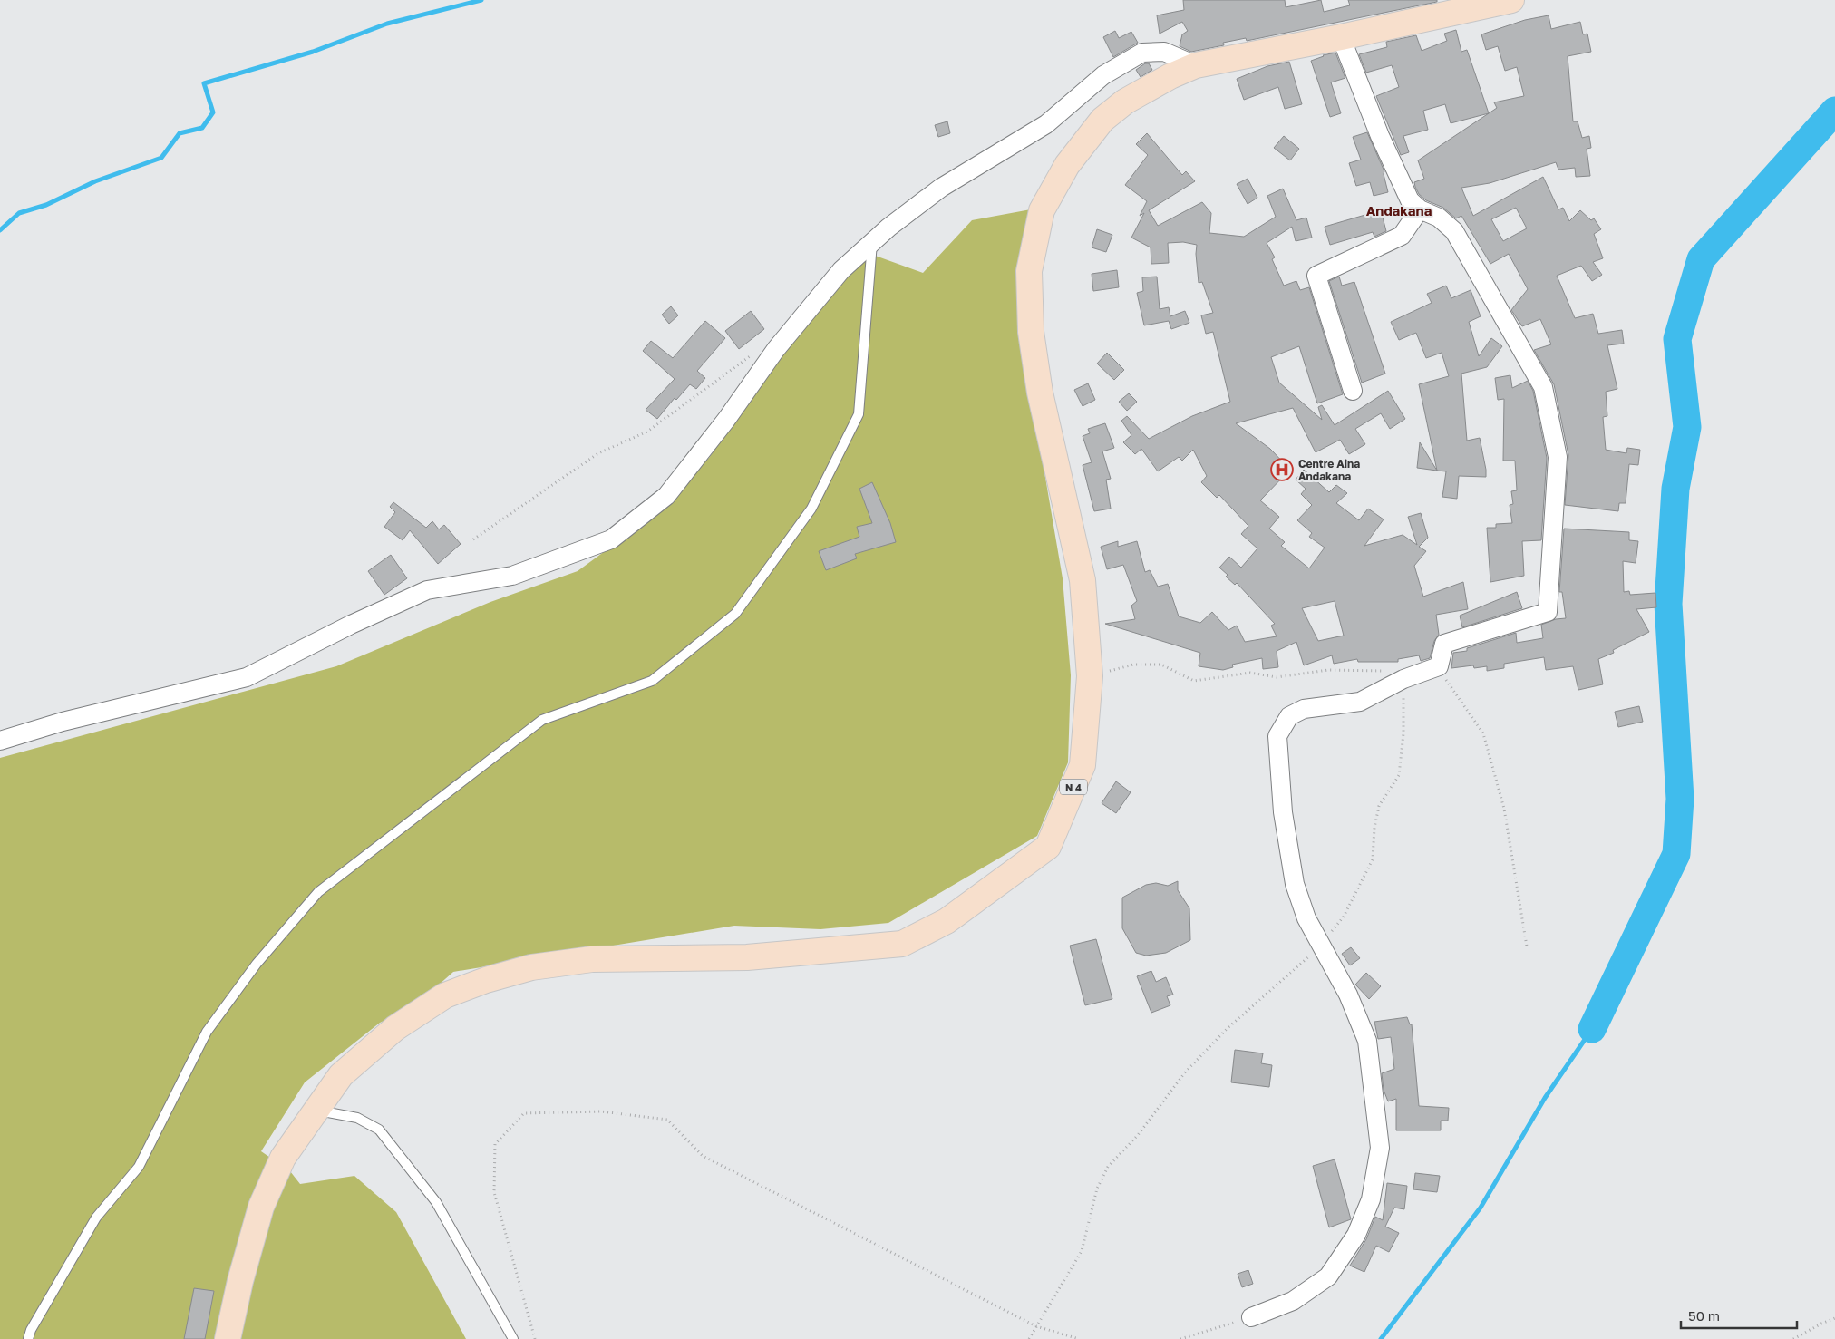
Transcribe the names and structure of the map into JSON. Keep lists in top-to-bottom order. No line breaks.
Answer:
{"streets":{"main road":["N 4"]},"districts":["Andakana"],"places":{"hospital":["Centre Aina Andakana"]},"scale_bar":"50 m"}
